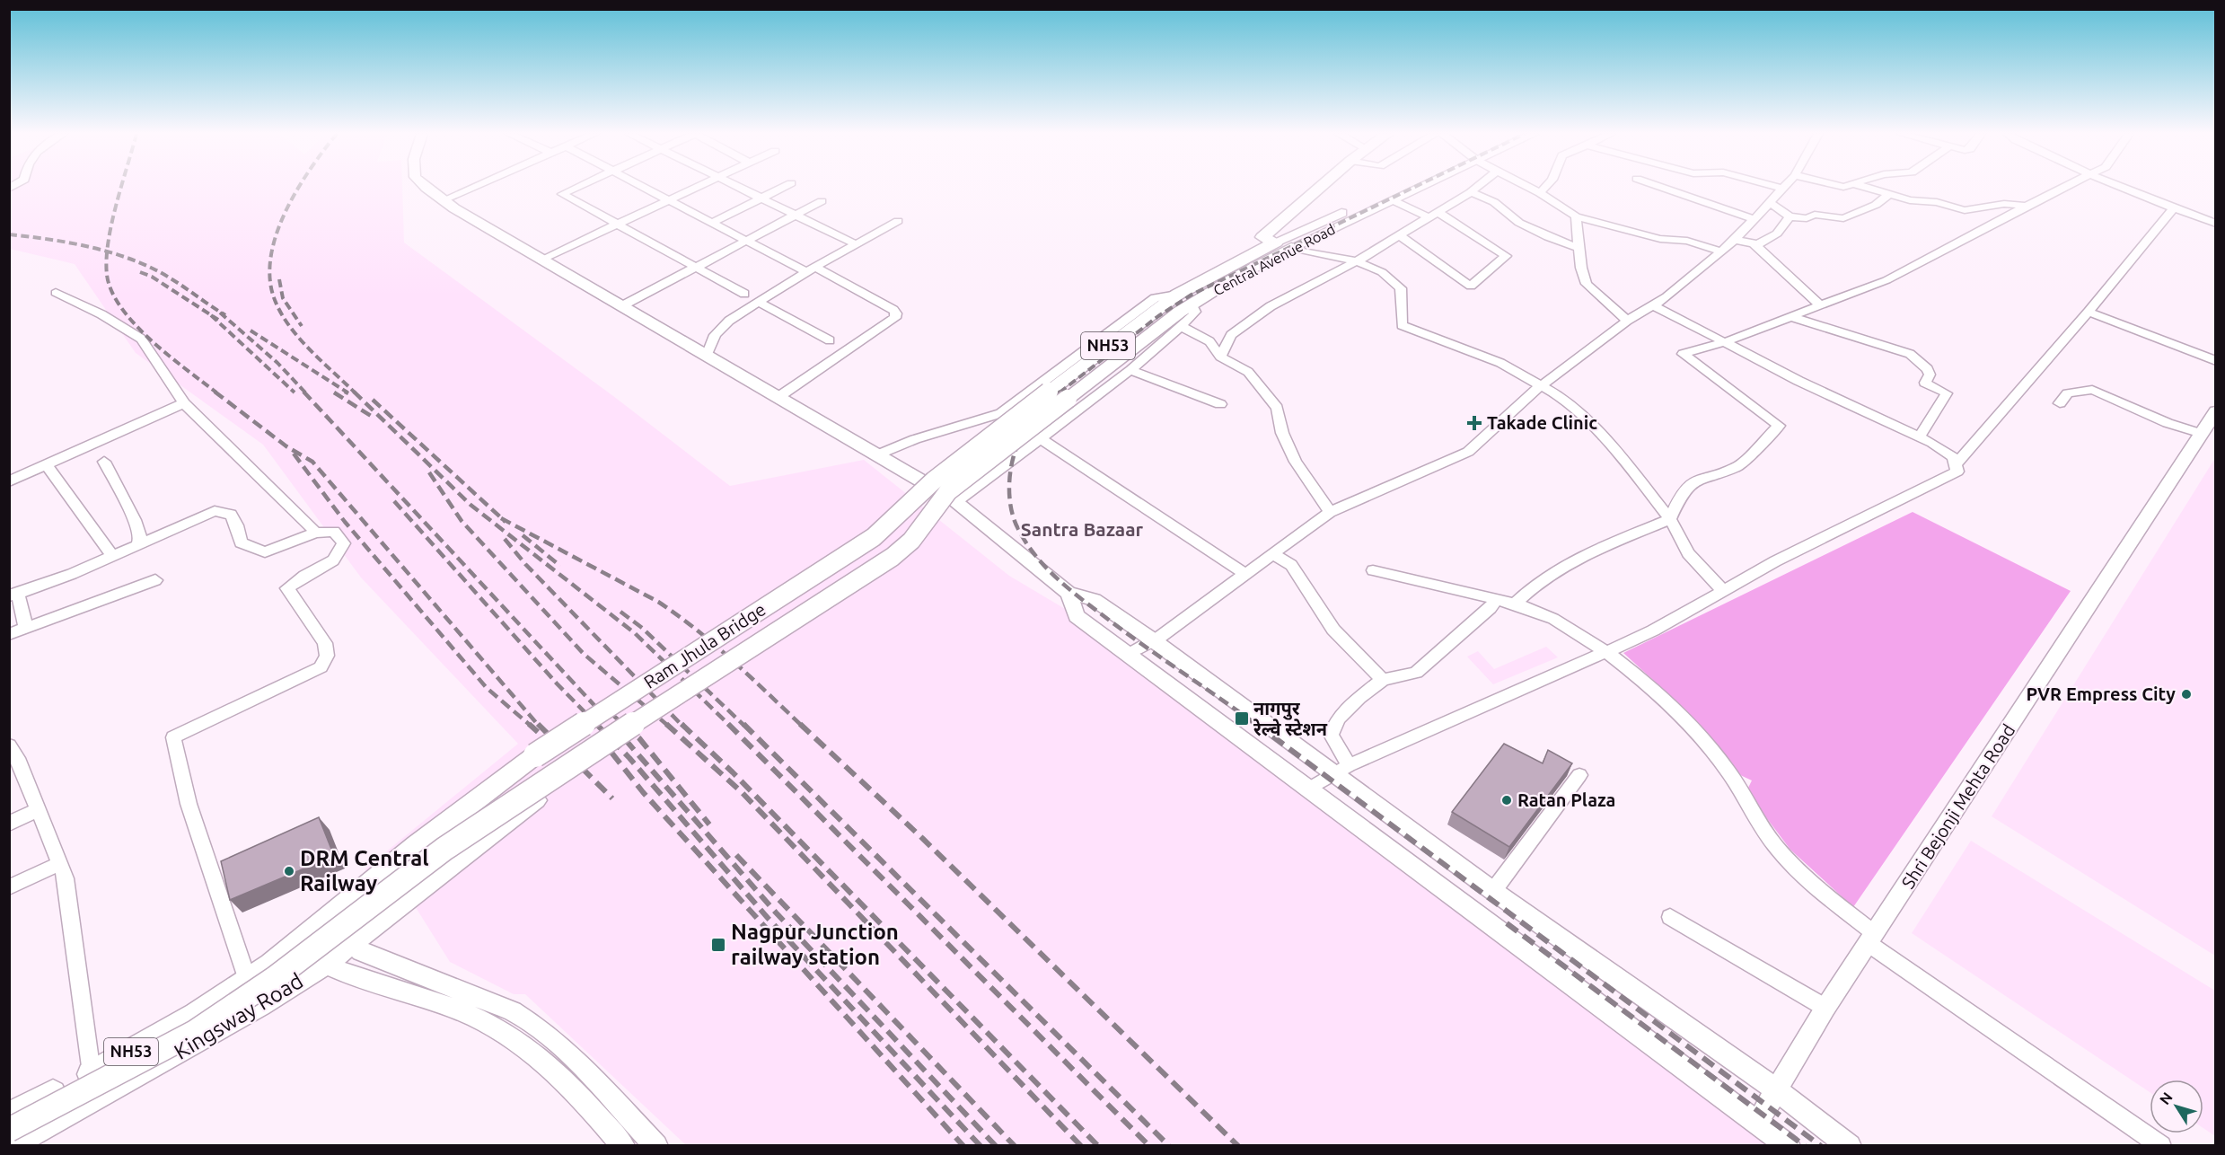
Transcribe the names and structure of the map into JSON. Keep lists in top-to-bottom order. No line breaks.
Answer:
{"streets":{"highway":["Central Avenue Road","NH53","Ram Jhula Bridge"],"main road":["Shri Bejonji Mehta Road","Kingsway Road"]},"crossings":[["Central Avenue Road","NH53"],["Central Avenue Road","Ram Jhula Bridge"],["NH53","Ram Jhula Bridge"]],"districts":["Santra Bazaar"],"places":{"health":["Takade Clinic"],"other":["PVR Empress City","Ratan Plaza","DRM Central Railway"],"transit":["नागपुर रेल्वे स्टेशन","Nagpur Junction railway station"]},"north":"top left"}
